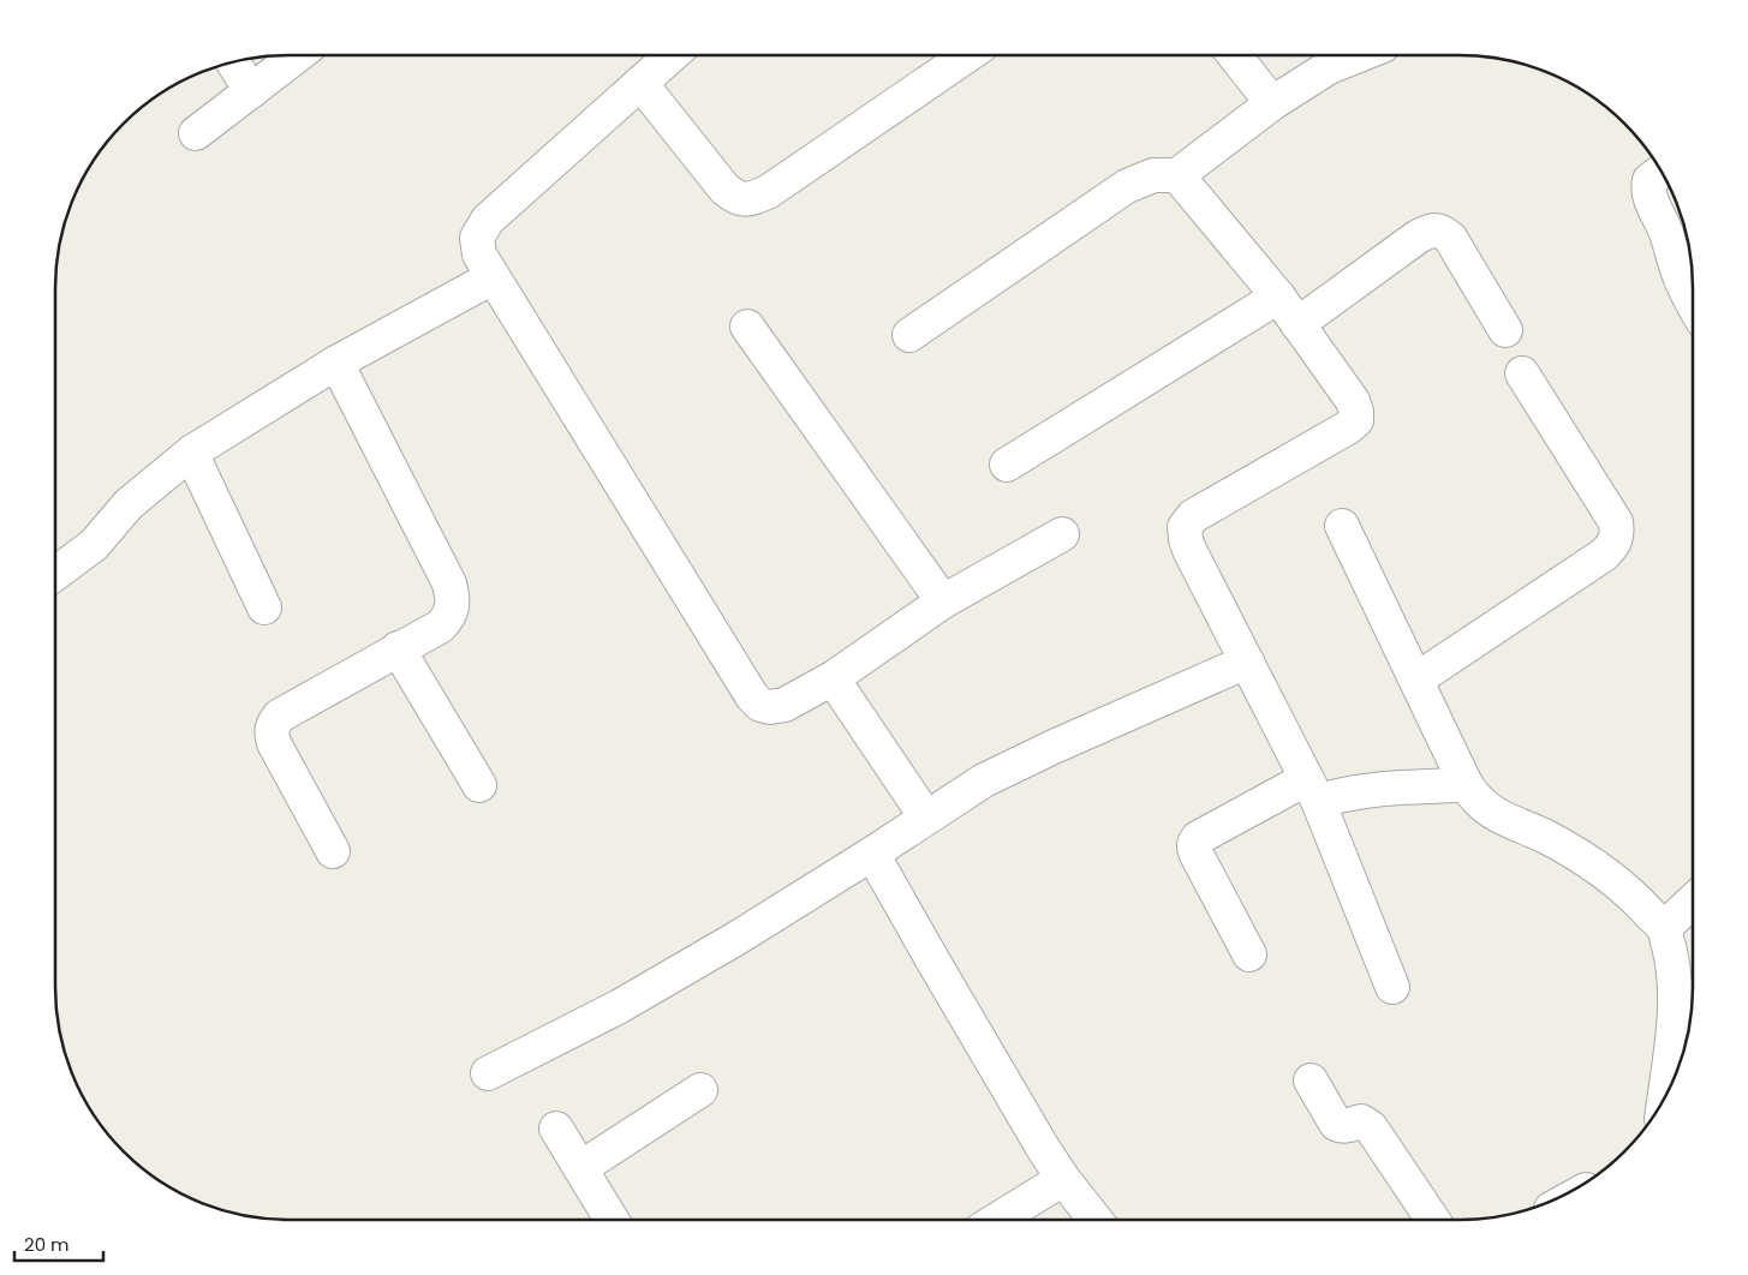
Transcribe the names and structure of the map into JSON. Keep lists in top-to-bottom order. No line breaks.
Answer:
{"scale_bar":"20 m"}
